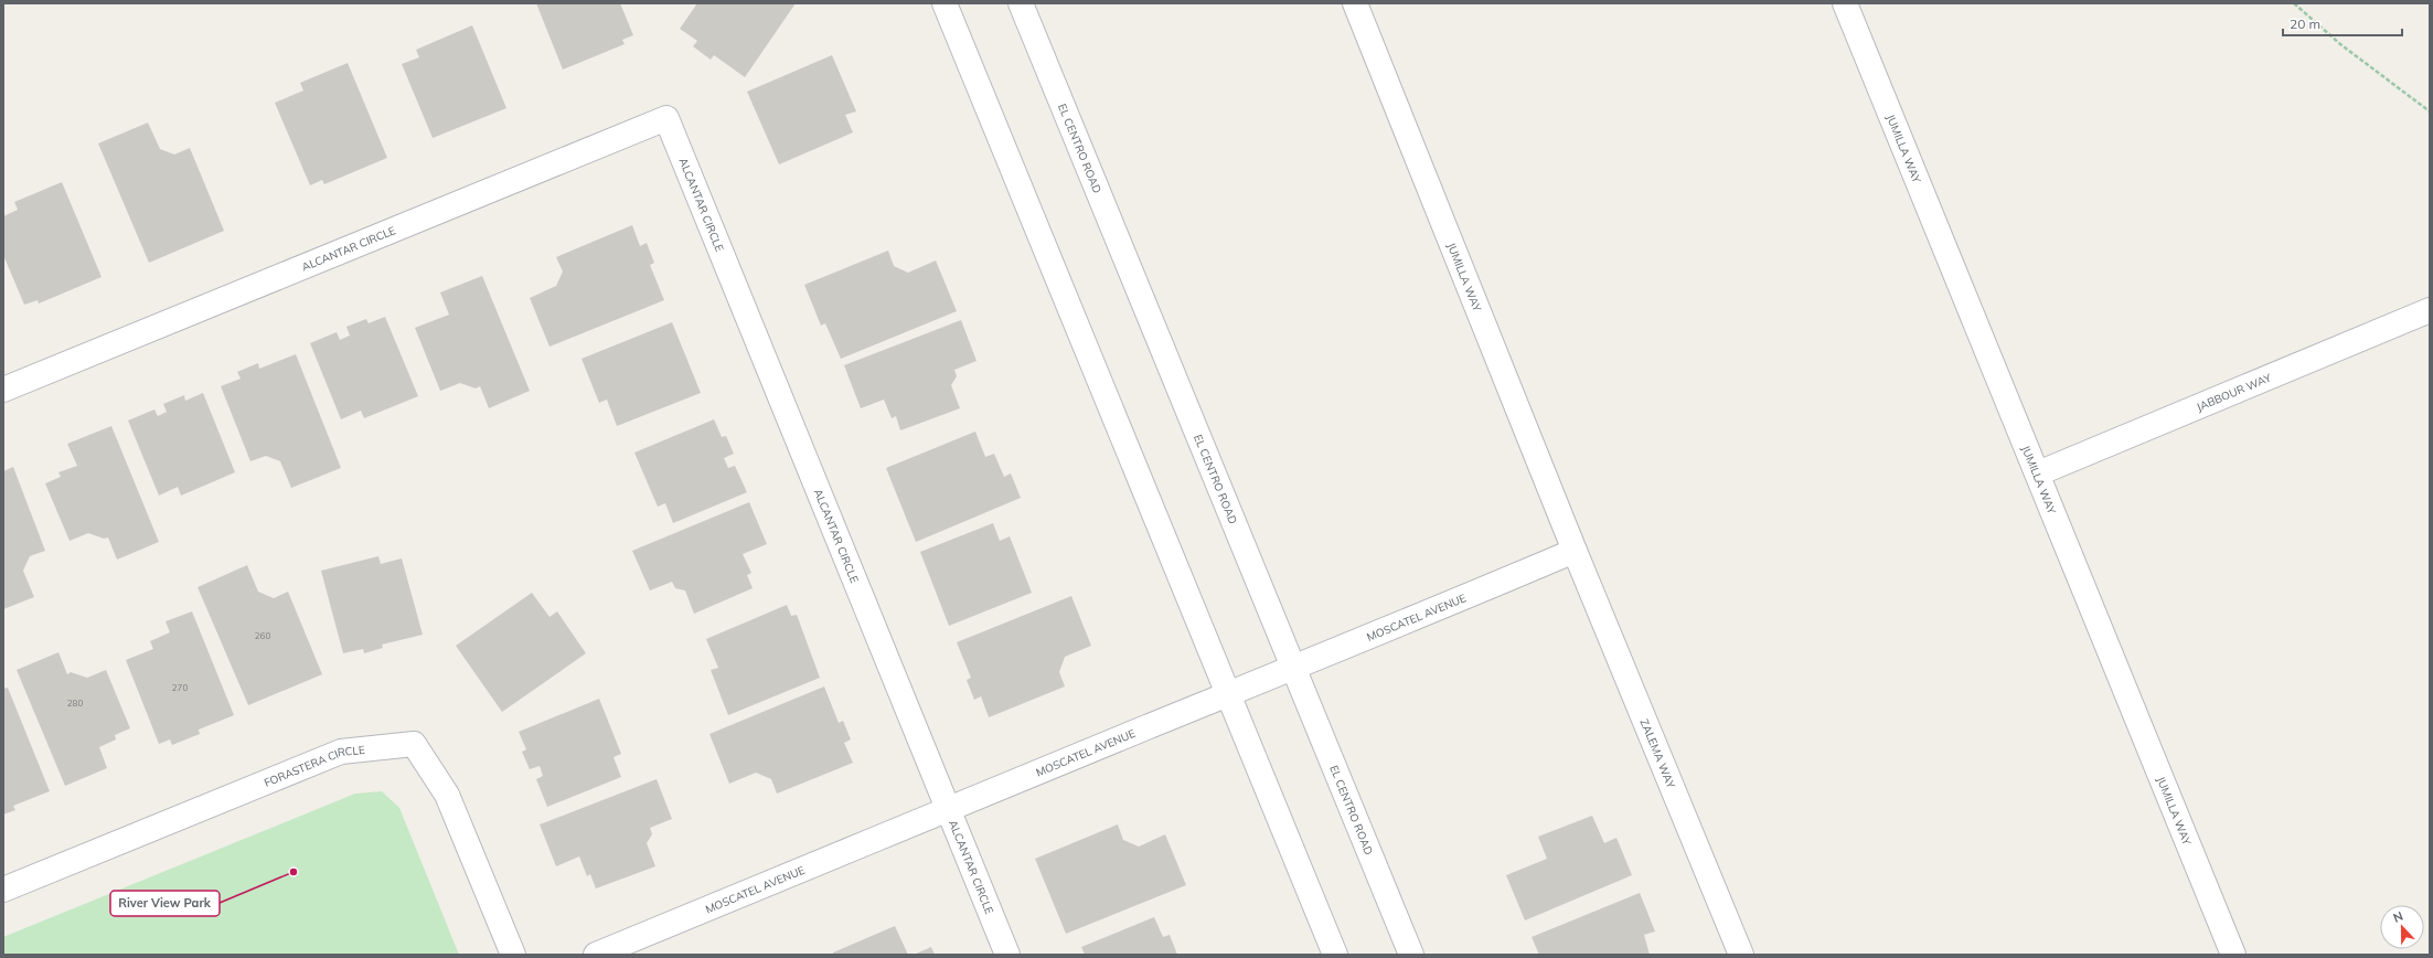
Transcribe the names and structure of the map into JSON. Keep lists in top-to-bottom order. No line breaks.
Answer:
{"streets":{"street":["EL CENTRO ROAD","JUMILLA WAY","ALCANTAR CIRCLE","JABBOUR WAY","MOSCATEL AVENUE","ZALEMA WAY","FORASTERA CIRCLE"]},"crossings":[["EL CENTRO ROAD","MOSCATEL AVENUE"],["JUMILLA WAY","JABBOUR WAY"],["JUMILLA WAY","MOSCATEL AVENUE"],["JUMILLA WAY","ZALEMA WAY"],["ALCANTAR CIRCLE","MOSCATEL AVENUE"],["MOSCATEL AVENUE","ZALEMA WAY"]],"places":["River View Park"],"house_numbers":["260","270","280"],"scale_bar":"20 m","north":"top"}
